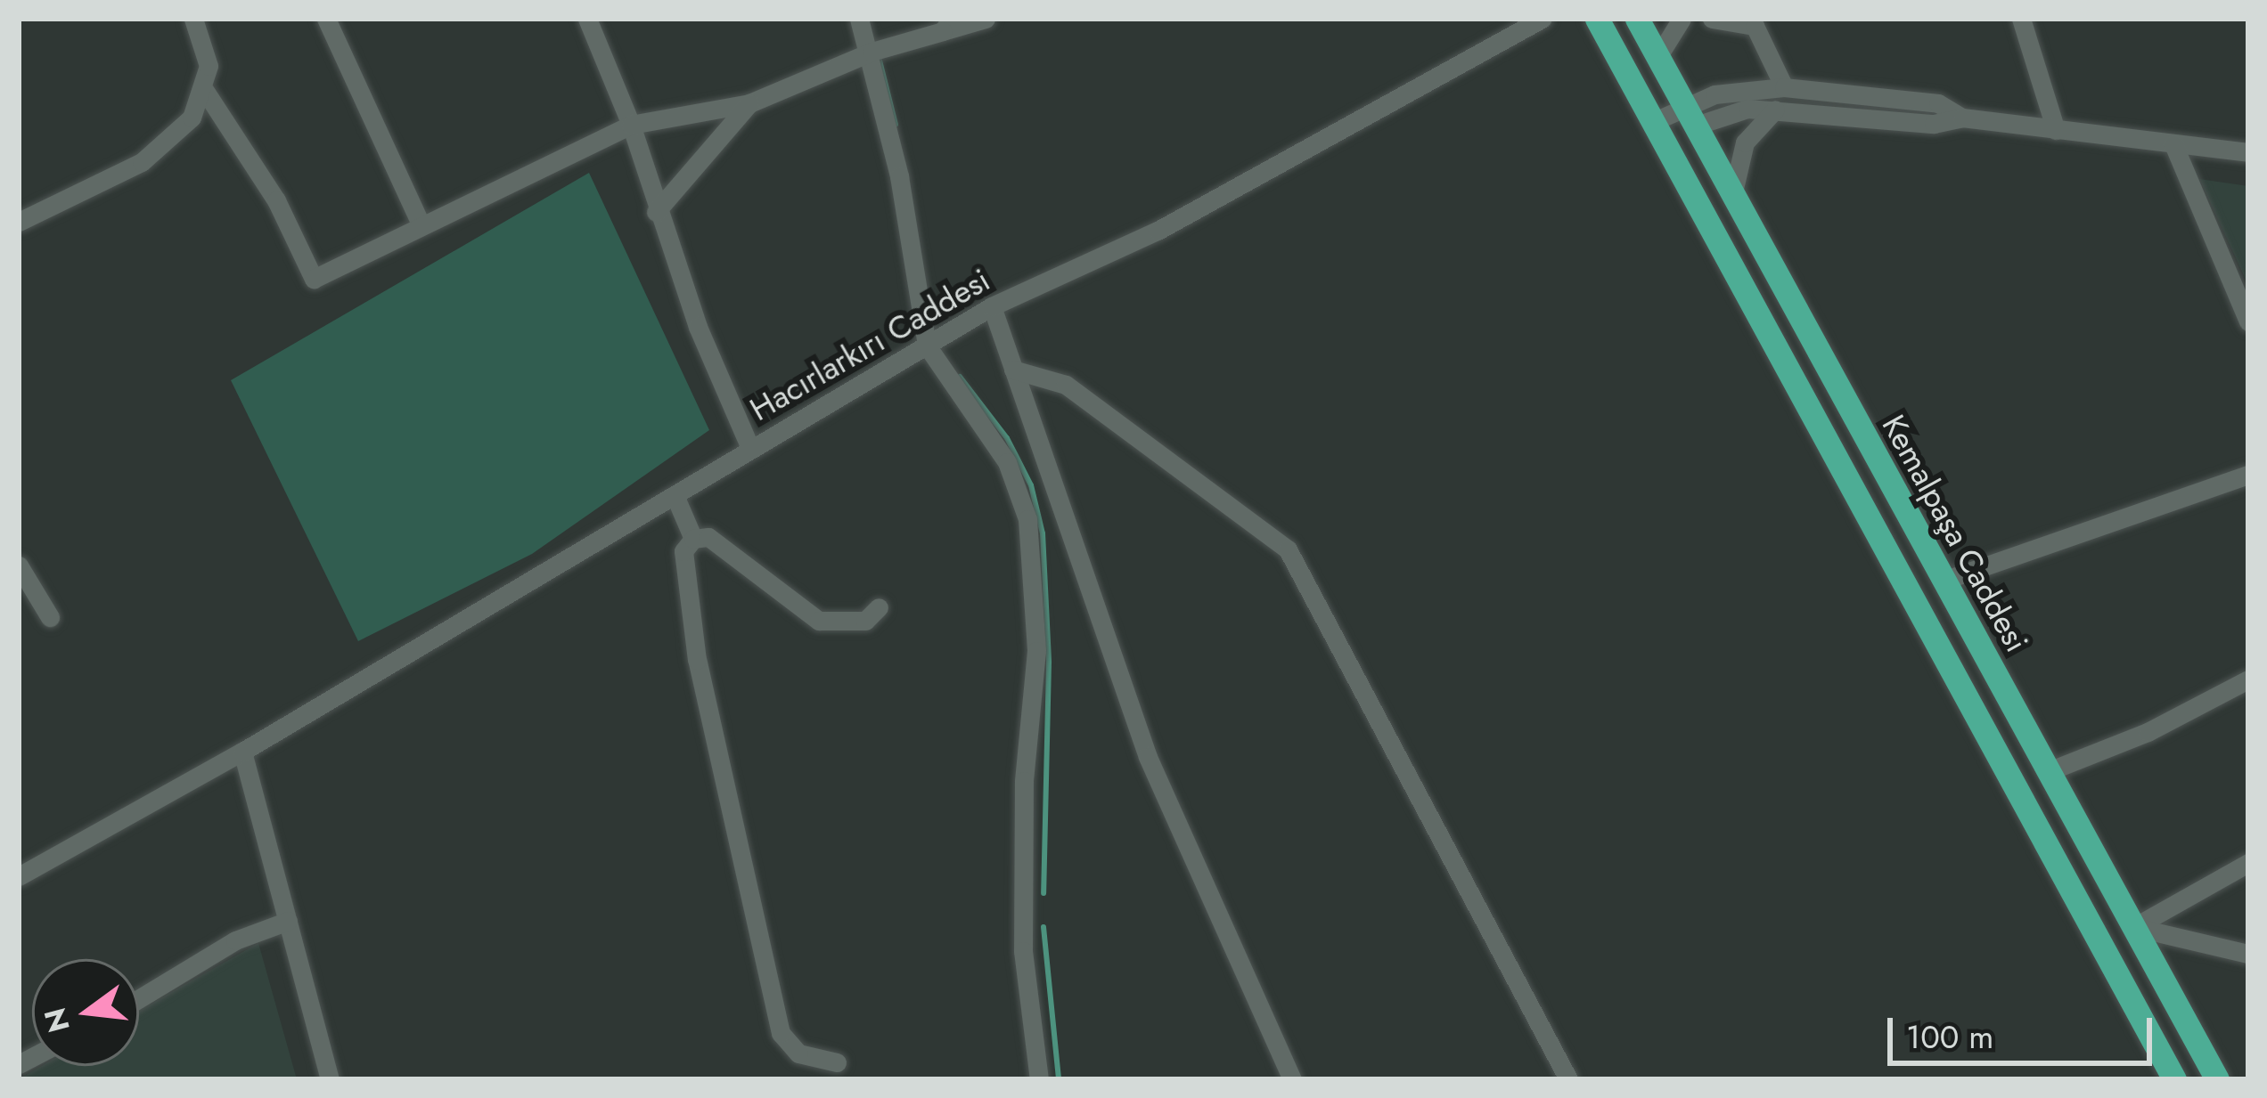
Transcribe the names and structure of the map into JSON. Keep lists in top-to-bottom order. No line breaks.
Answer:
{"streets":{"main road":["Kemalpaşa Caddesi"],"street":["Hacırlarkırı Caddesi"]},"scale_bar":"100 m","north":"left"}
